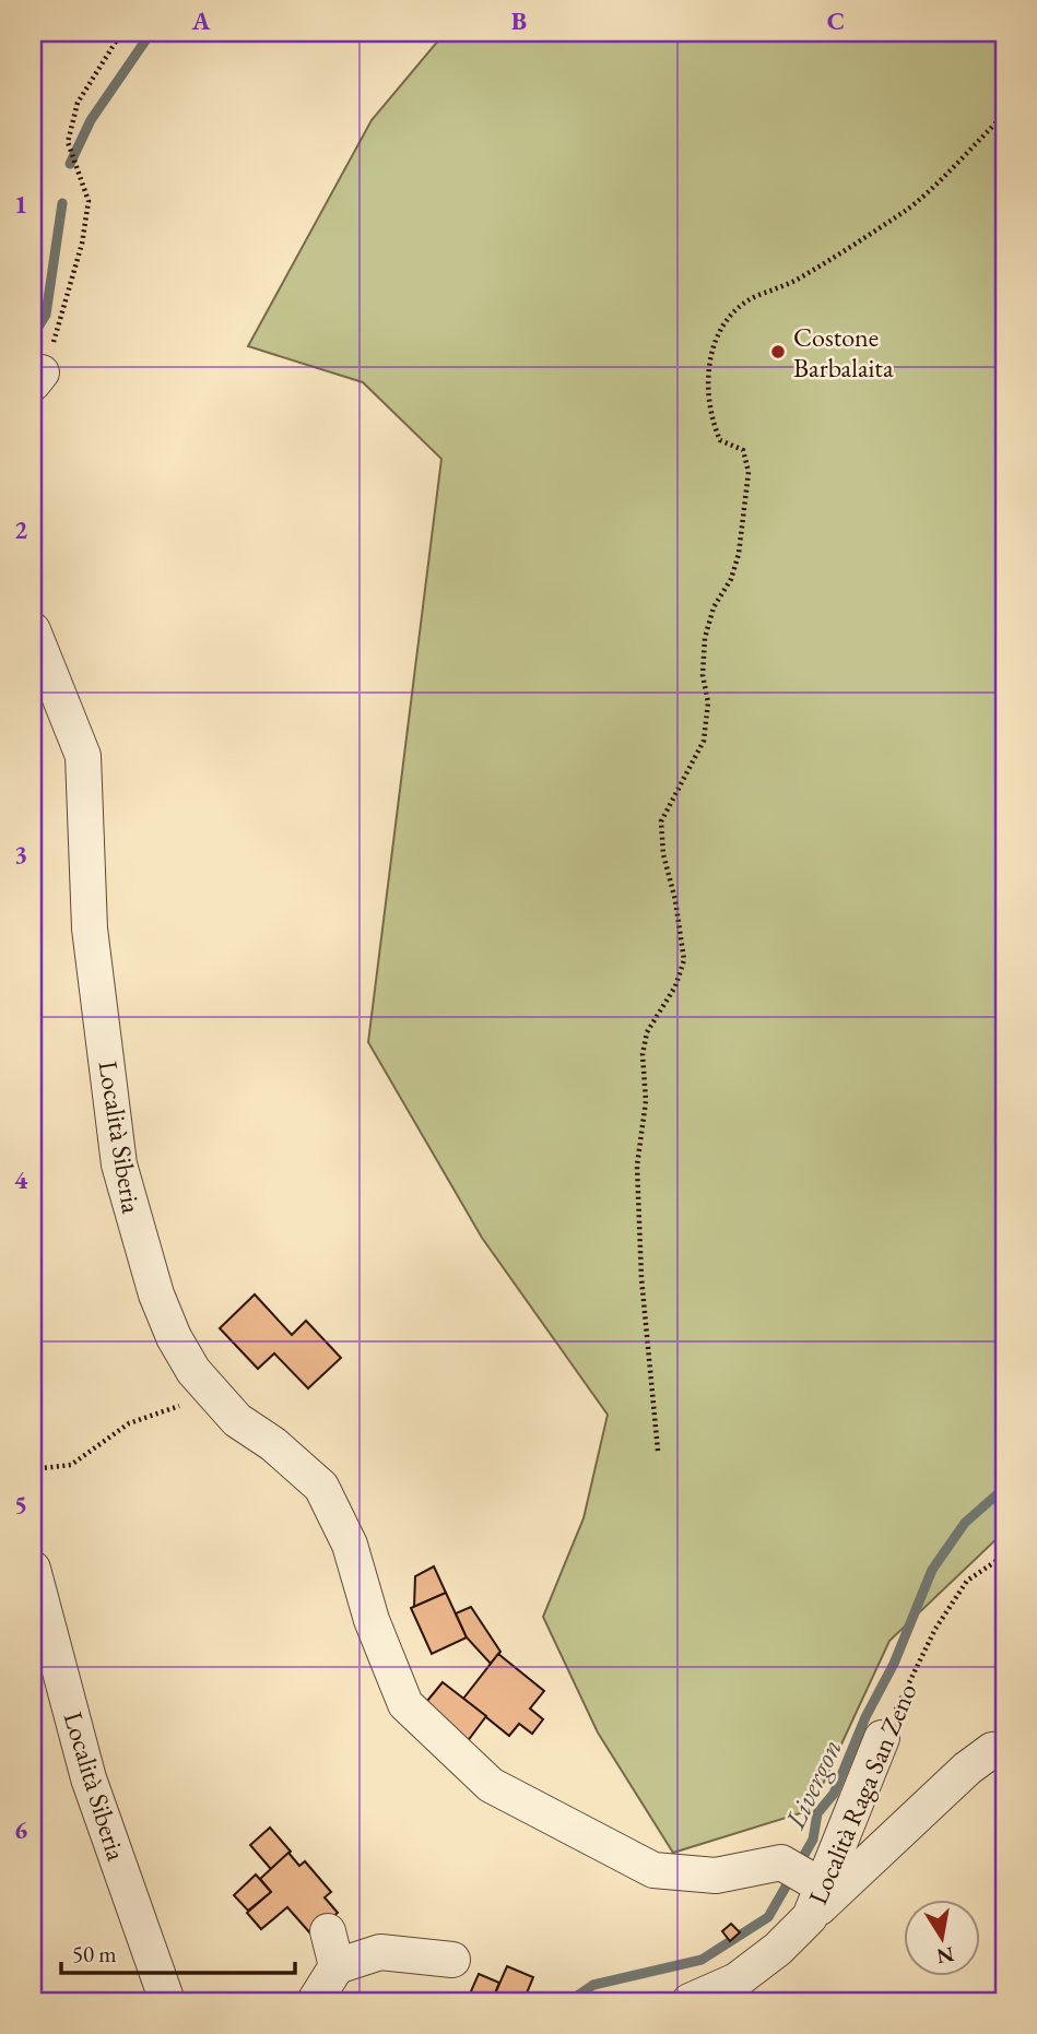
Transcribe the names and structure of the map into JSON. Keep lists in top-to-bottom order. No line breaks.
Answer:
{"streets":{"street":["Località Siberia","Località Raga San Zeno"]},"crossings":[["Località Siberia","Località Raga San Zeno"]],"water":["Livergon"],"places":["Costone Barbalaita"],"scale_bar":"50 m","north":"bottom","grid":{"columns":["A","B","C"],"rows":["1","2","3","4","5","6"]}}
